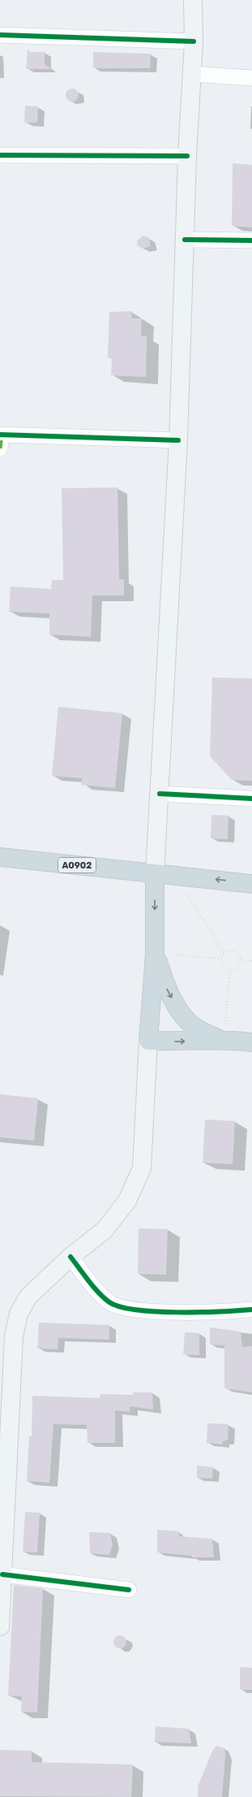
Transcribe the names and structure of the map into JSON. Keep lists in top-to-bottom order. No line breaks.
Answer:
{"streets":{"highway":["A0902"]}}
